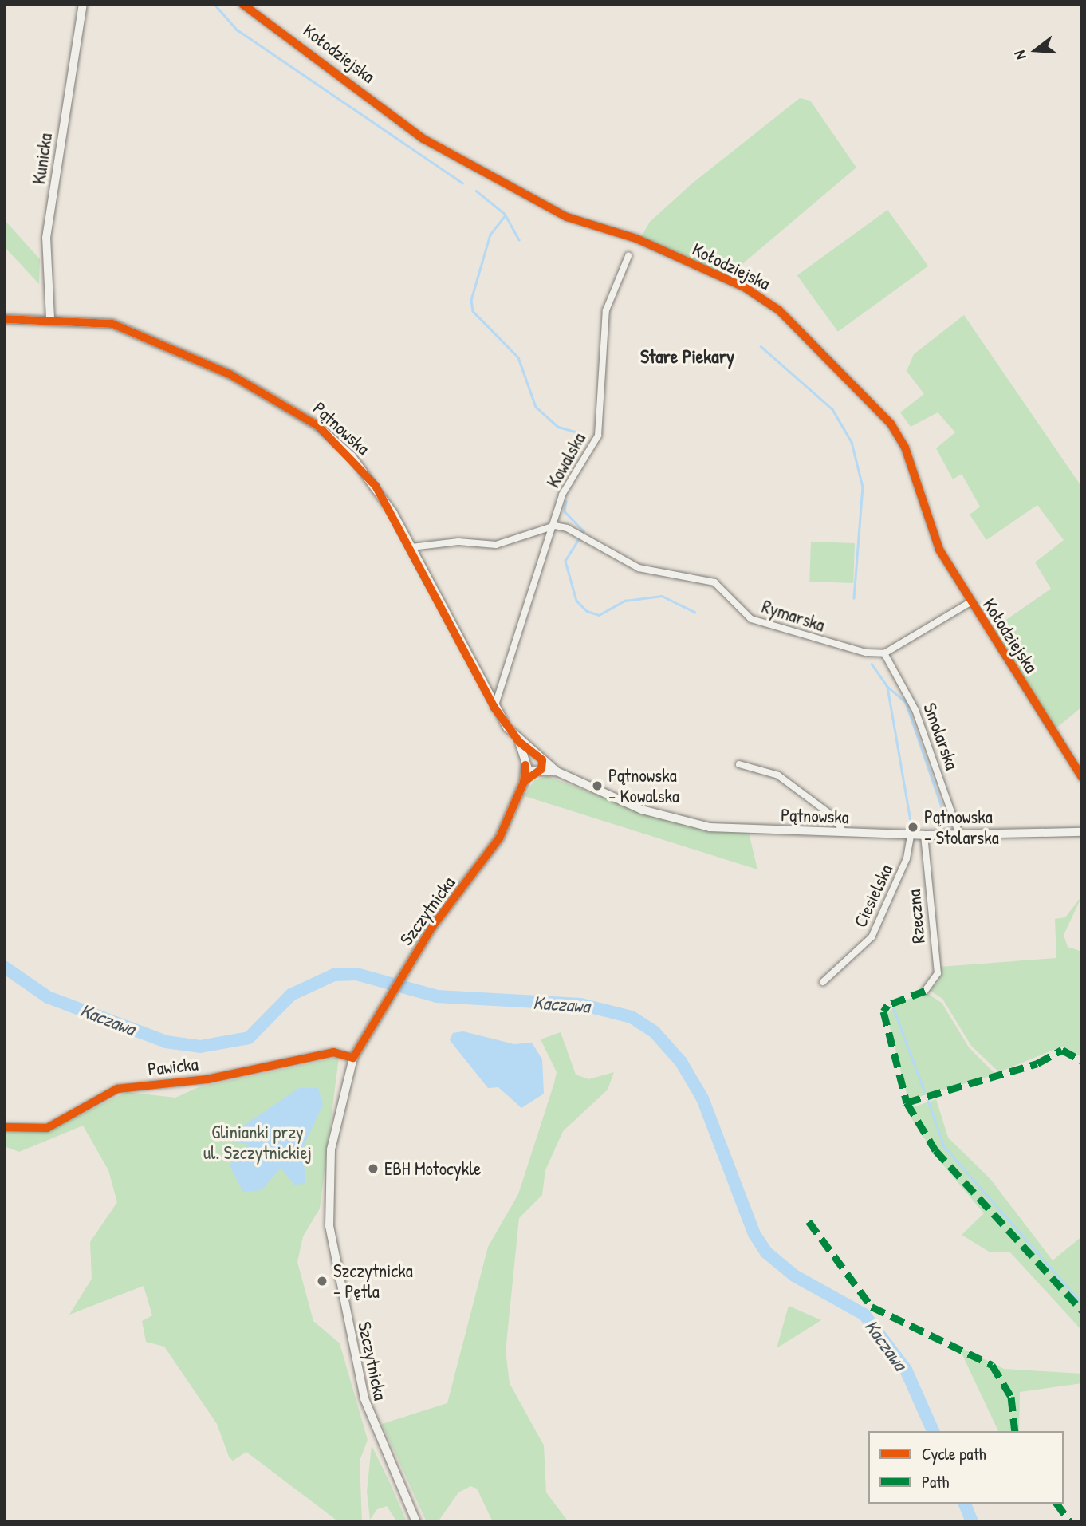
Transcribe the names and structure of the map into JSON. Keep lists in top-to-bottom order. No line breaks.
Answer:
{"streets":{"street":["Kołodziejska","Kunicka","Pątnowska","Kowalska","Rymarska","Smolarska","Ciesielska","Szczytnicka","Rzeczna","Pawicka"]},"crossings":[["Kunicka","Pątnowska"],["Pątnowska","Kowalska"],["Pątnowska","Smolarska"],["Pątnowska","Ciesielska"],["Pątnowska","Szczytnicka"],["Pątnowska","Rzeczna"],["Kowalska","Rymarska"],["Rymarska","Smolarska"],["Szczytnicka","Pawicka"]],"districts":["Stare Piekary"],"water":["Kaczawa"],"parks":["Glinianki przy ul. Szczytnickiej"],"places":["Pątnowska - Kowalska","Pątnowska - Stolarska","EBH Motocykle","Szczytnicka - Pętla"],"legend":["Cycle path","Path"],"north":"left"}
